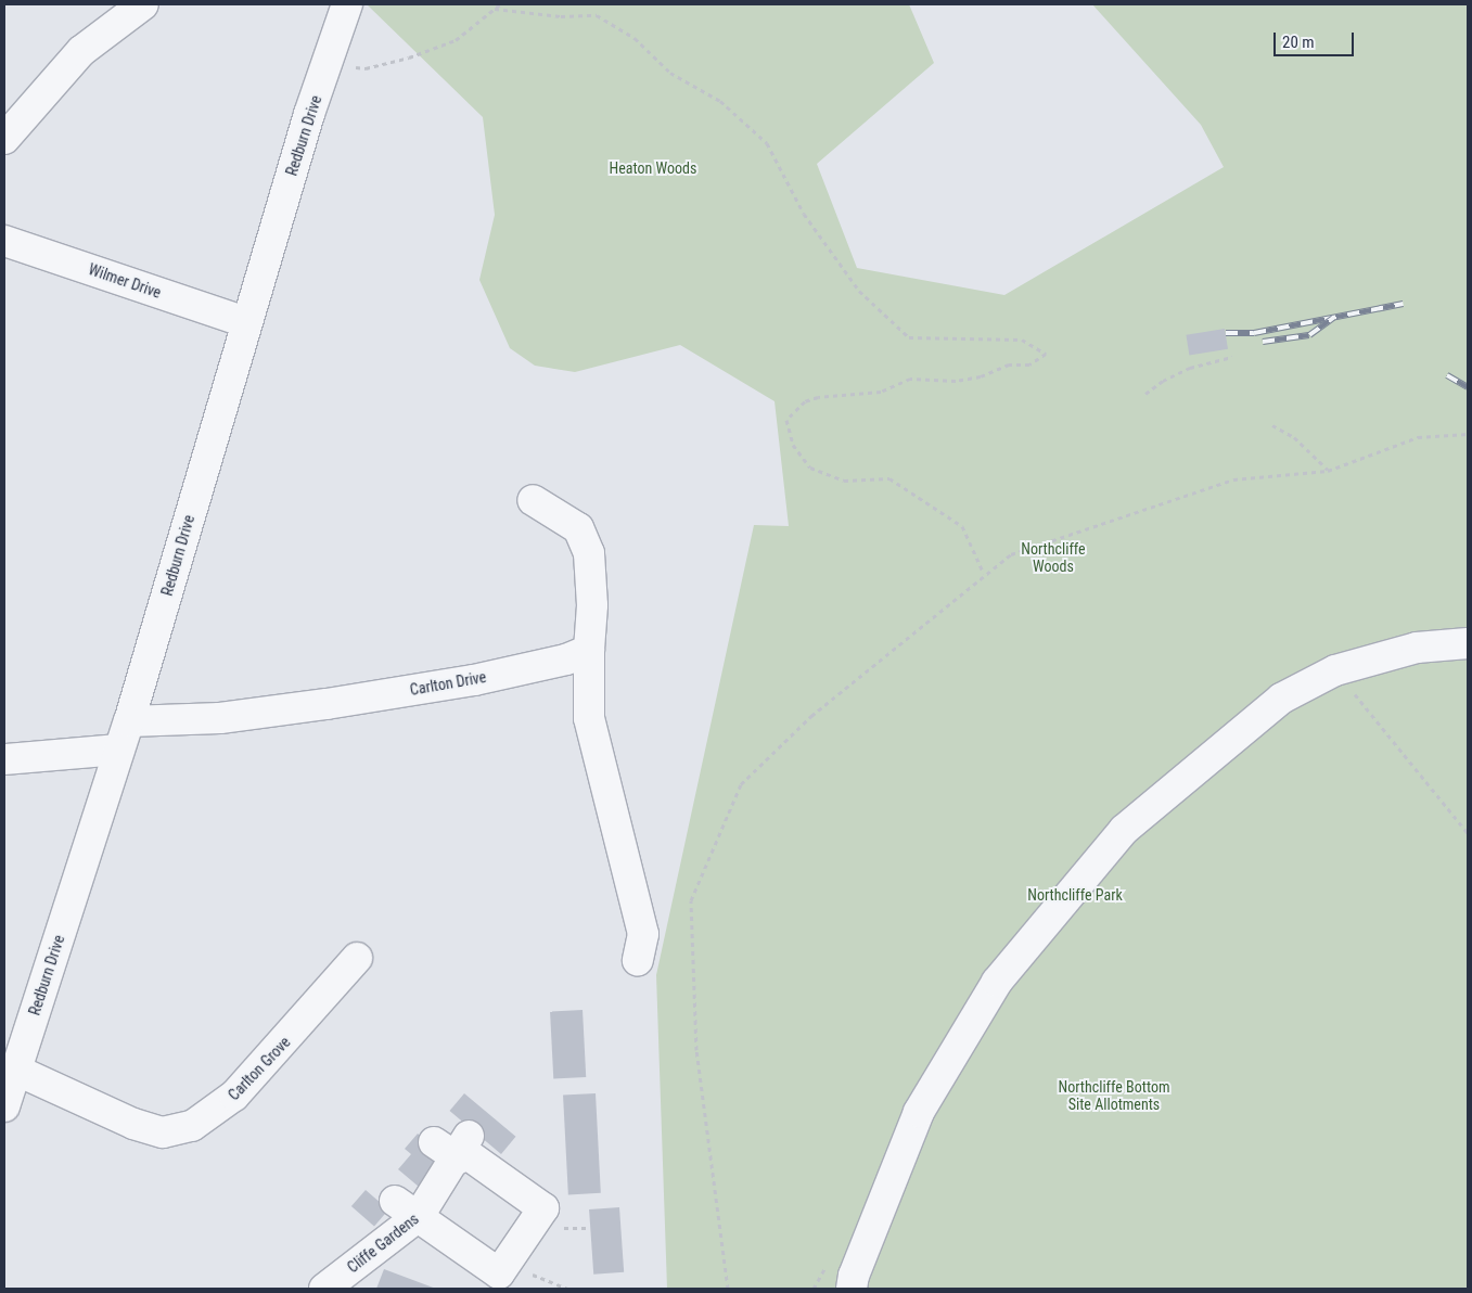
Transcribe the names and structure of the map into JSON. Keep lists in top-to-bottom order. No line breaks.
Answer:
{"streets":{"street":["Redburn Drive","Wilmer Drive","Carlton Drive","Carlton Grove","Cliffe Gardens"]},"crossings":[["Redburn Drive","Wilmer Drive"],["Redburn Drive","Carlton Drive"],["Redburn Drive","Carlton Grove"]],"parks":["Heaton Woods","Northcliffe Woods","Northcliffe Park","Northcliffe Bottom Site Allotments"],"scale_bar":"20 m"}
